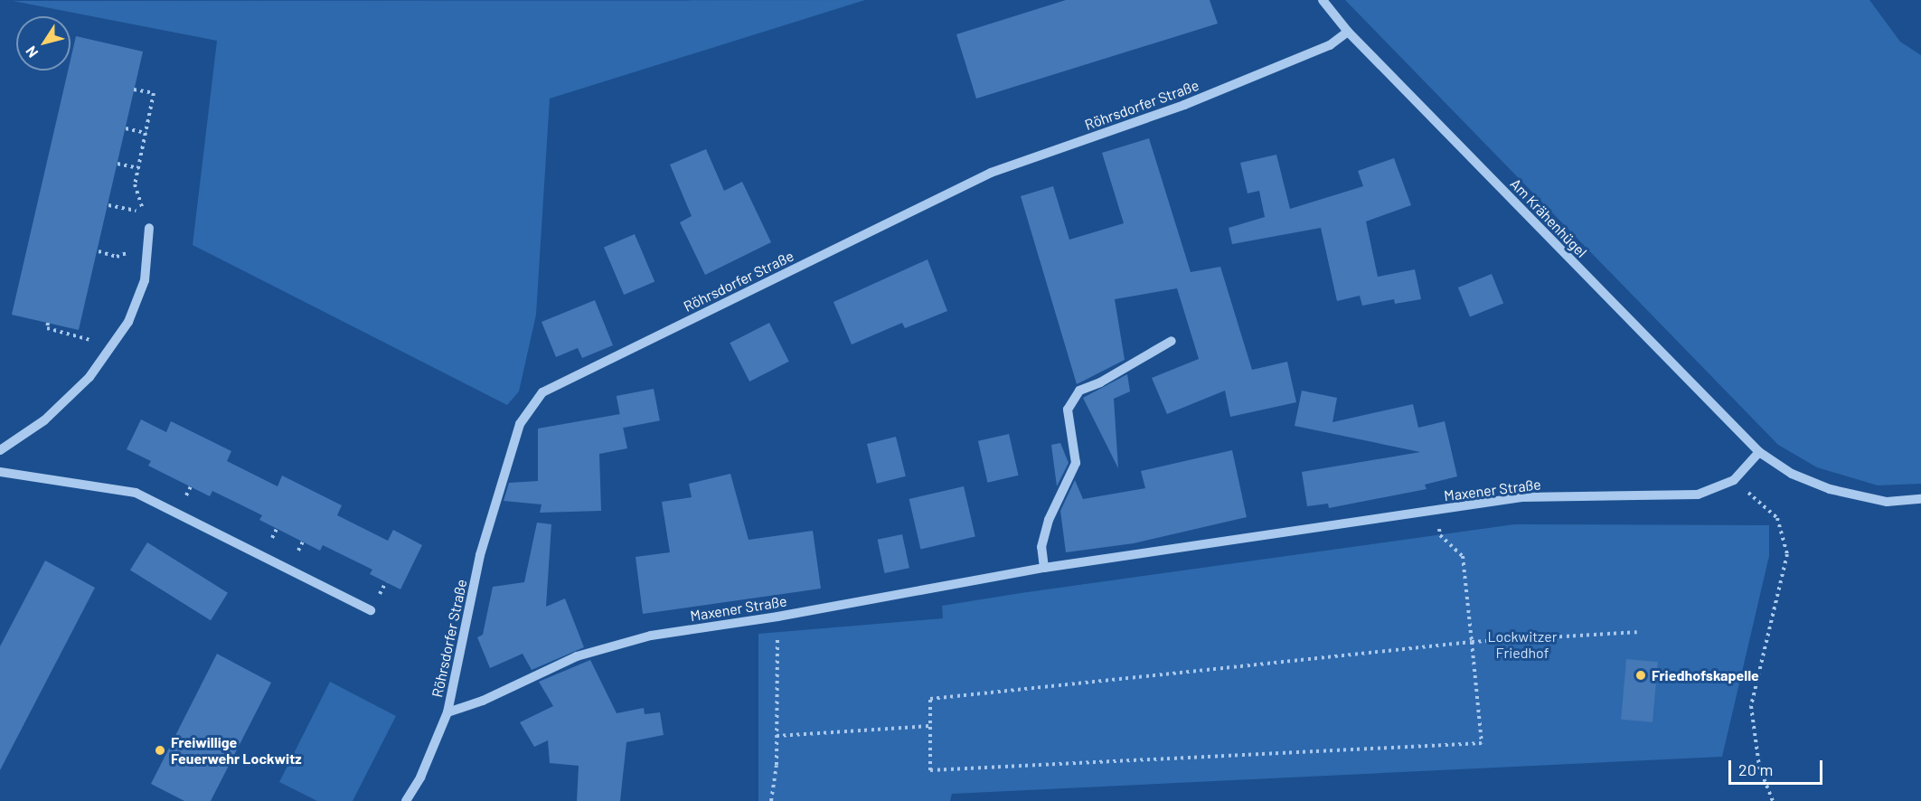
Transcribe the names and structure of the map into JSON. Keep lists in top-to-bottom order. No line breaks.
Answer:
{"streets":{"street":["Röhrsdorfer Straße","Am Krähenhügel","Maxener Straße"]},"crossings":[["Röhrsdorfer Straße","Am Krähenhügel"],["Röhrsdorfer Straße","Maxener Straße"],["Am Krähenhügel","Maxener Straße"]],"parks":["Lockwitzer Friedhof"],"places":["Friedhofskapelle","Freiwillige Feuerwehr Lockwitz"],"scale_bar":"20 m","north":"bottom left"}
